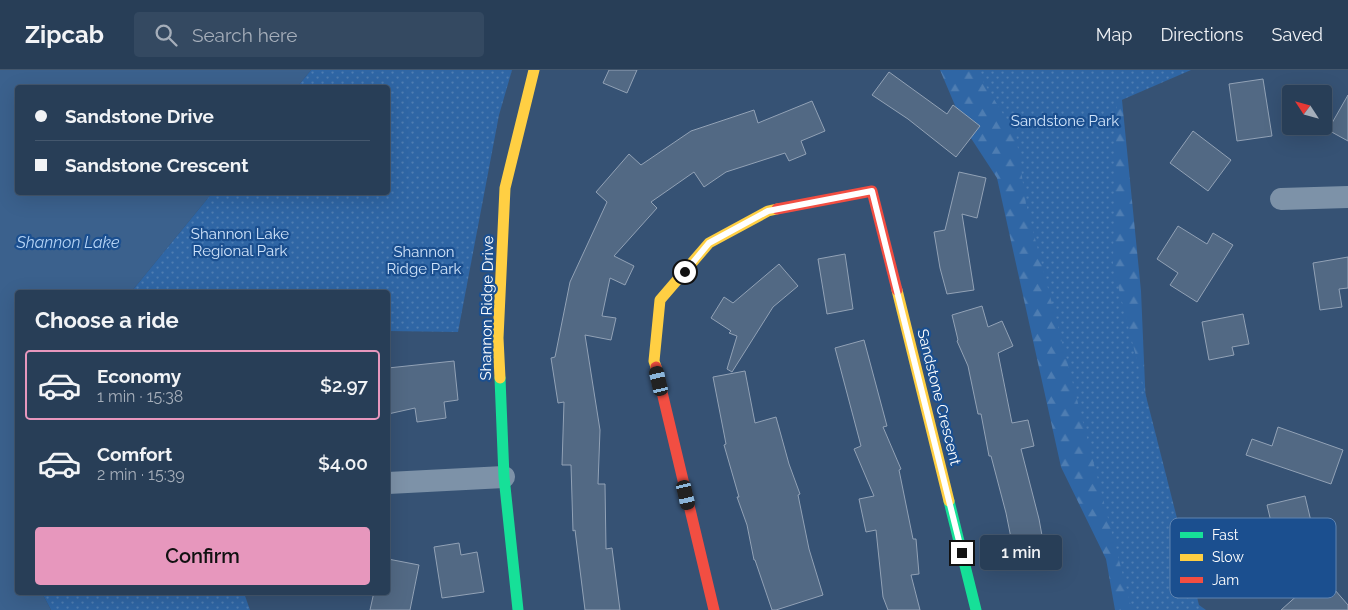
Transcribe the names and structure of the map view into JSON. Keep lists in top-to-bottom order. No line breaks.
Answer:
{"streets":{"street":["Shannon Ridge Drive","Sandstone Crescent"]},"water":["Shannon Lake"],"parks":["Sandstone Park","Shannon Lake Regional Park","Shannon Ridge Park"],"legend":["Fast","Slow","Jam"],"north":"top left","page":{"header":"Zipcab","search":"Search here","nav":["Map","Directions","Saved"],"banner":["Sandstone Drive","Sandstone Crescent"],"heading":"Choose a ride","list":[{"name":"Economy","note":"1 min · 15:38","value":"$2.97"},{"name":"Comfort","note":"2 min · 15:39","value":"$4.00"}],"buttons":"Confirm","bubble":"1 min"}}
